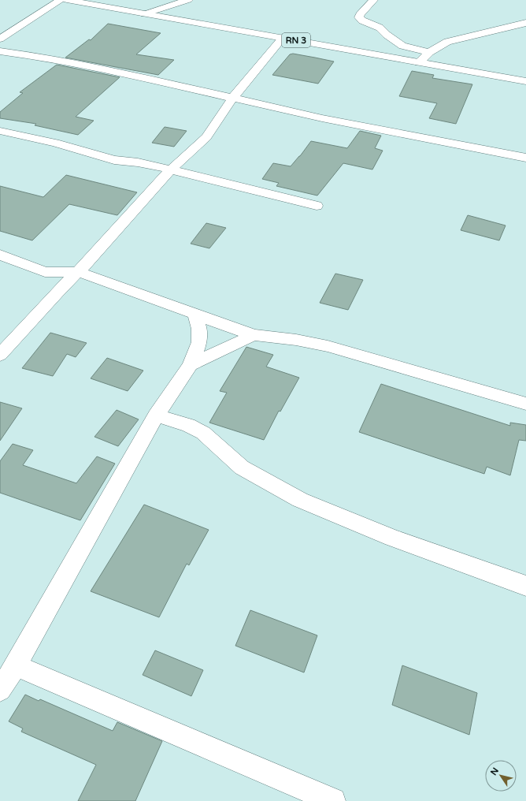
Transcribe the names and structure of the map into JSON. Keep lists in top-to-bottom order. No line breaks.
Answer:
{"streets":{"street":["RN 3"]},"north":"top left"}
